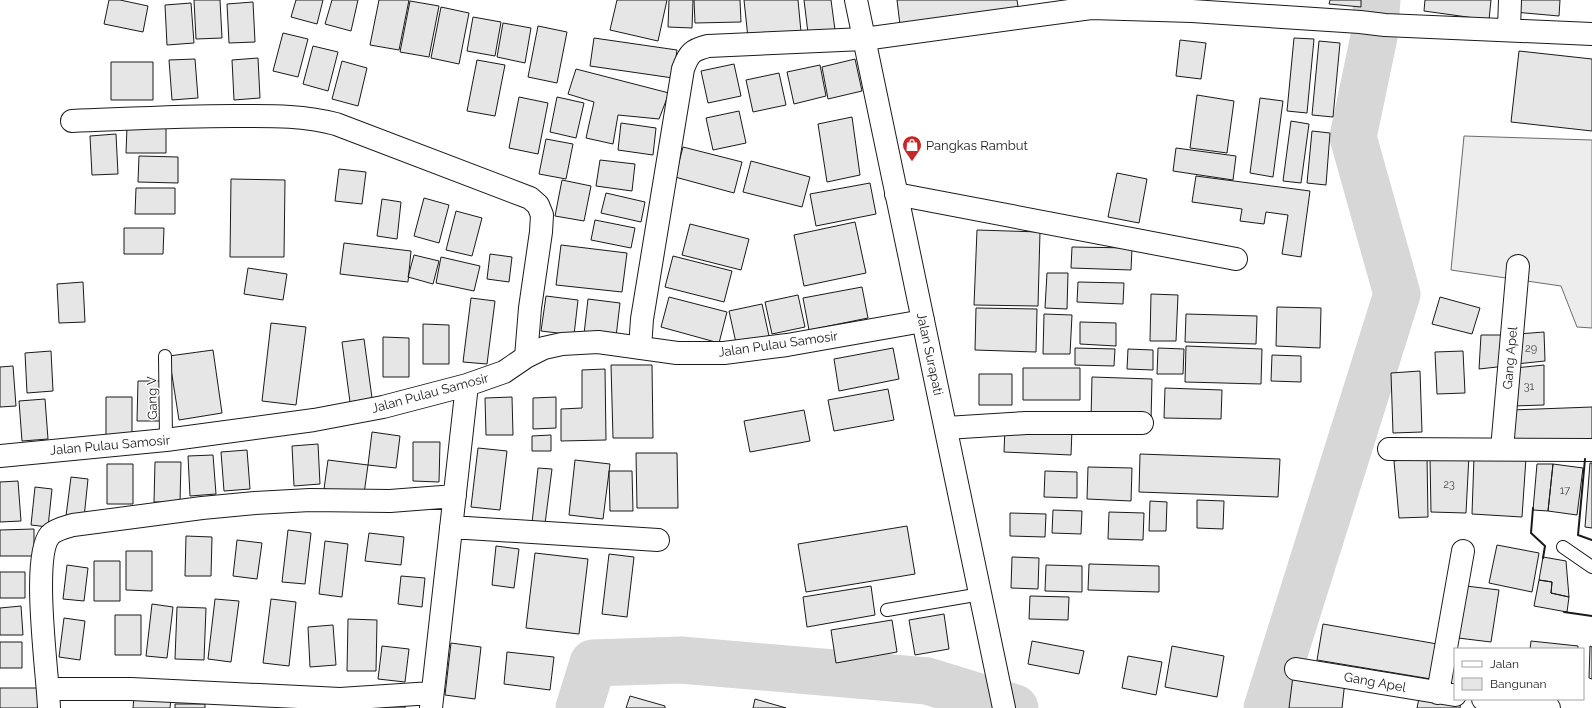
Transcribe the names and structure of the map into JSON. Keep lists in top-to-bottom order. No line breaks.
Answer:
{"streets":{"main road":["Jalan Pulau Samosir","Jalan Surapati","Gang Apel"],"lane":["Gang V"]},"crossings":[["Jalan Pulau Samosir","Jalan Surapati"],["Jalan Pulau Samosir","Gang V"]],"places":{"shop":["Pangkas Rambut"]},"house_numbers":["29","31","23","17"],"legend":["Jalan","Bangunan"]}
